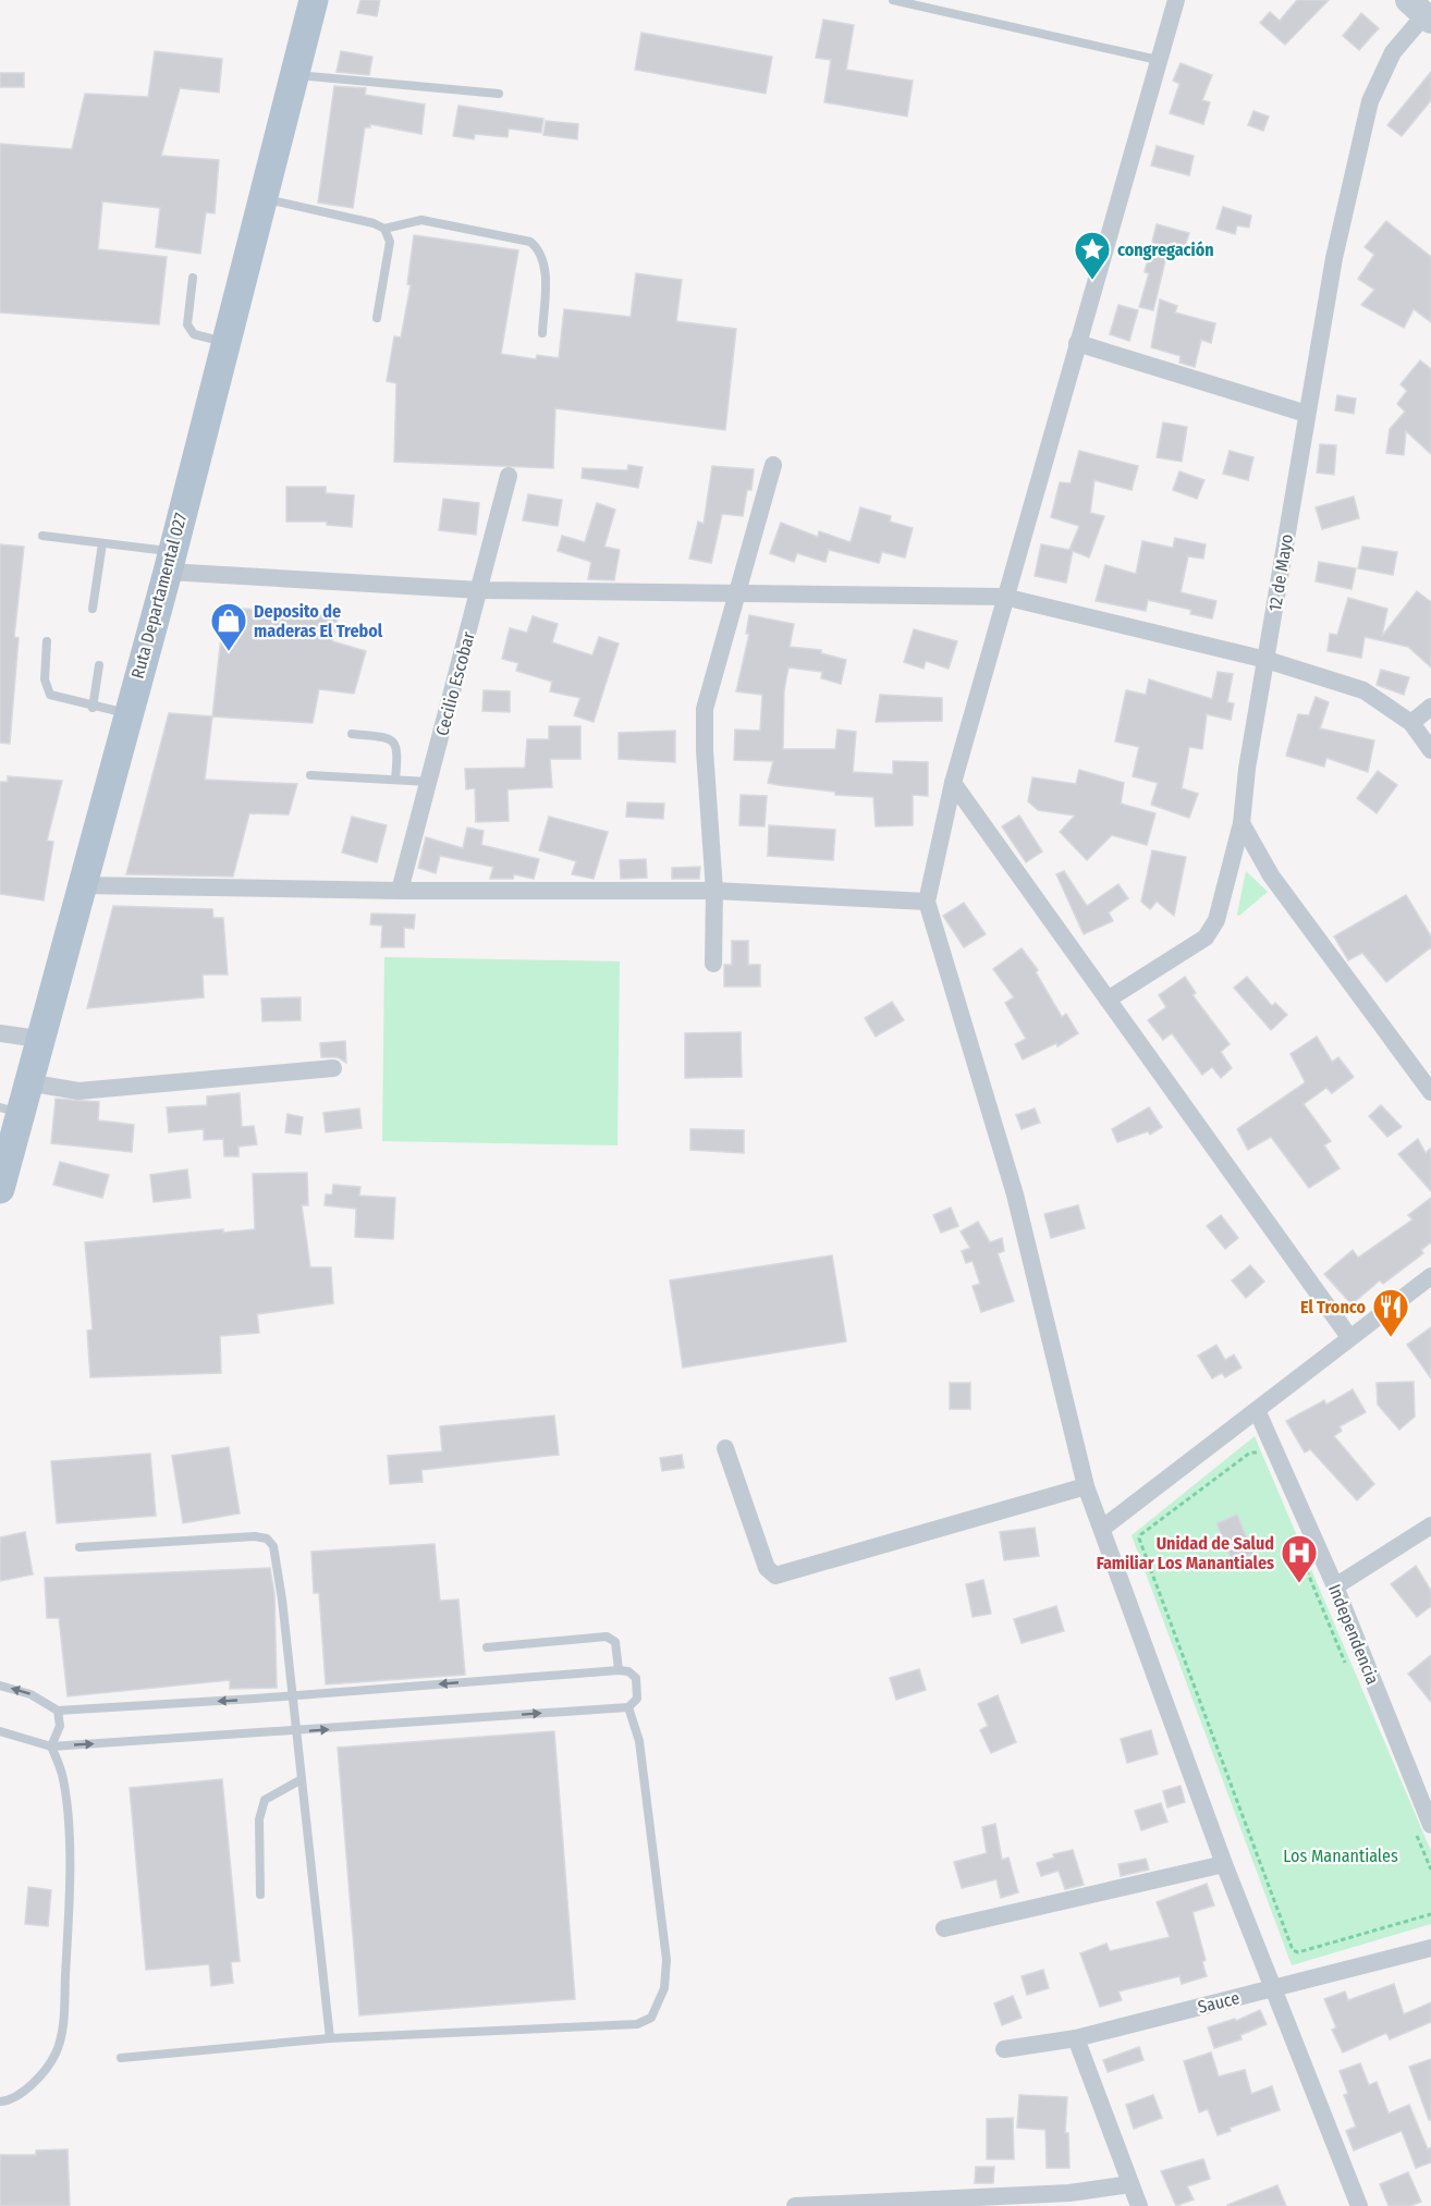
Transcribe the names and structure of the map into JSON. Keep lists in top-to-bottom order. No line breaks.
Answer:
{"streets":{"main road":["Ruta Departamental 027"],"street":["12 de Mayo","Cecilio Escobar","Independencia","Sauce"]},"parks":["Los Manantiales"],"places":{"place":["congregación"],"shop":["Deposito de maderas El Trebol"],"restaurant":["El Tronco"],"hospital":["Unidad de Salud Familiar Los Manantiales"]}}
